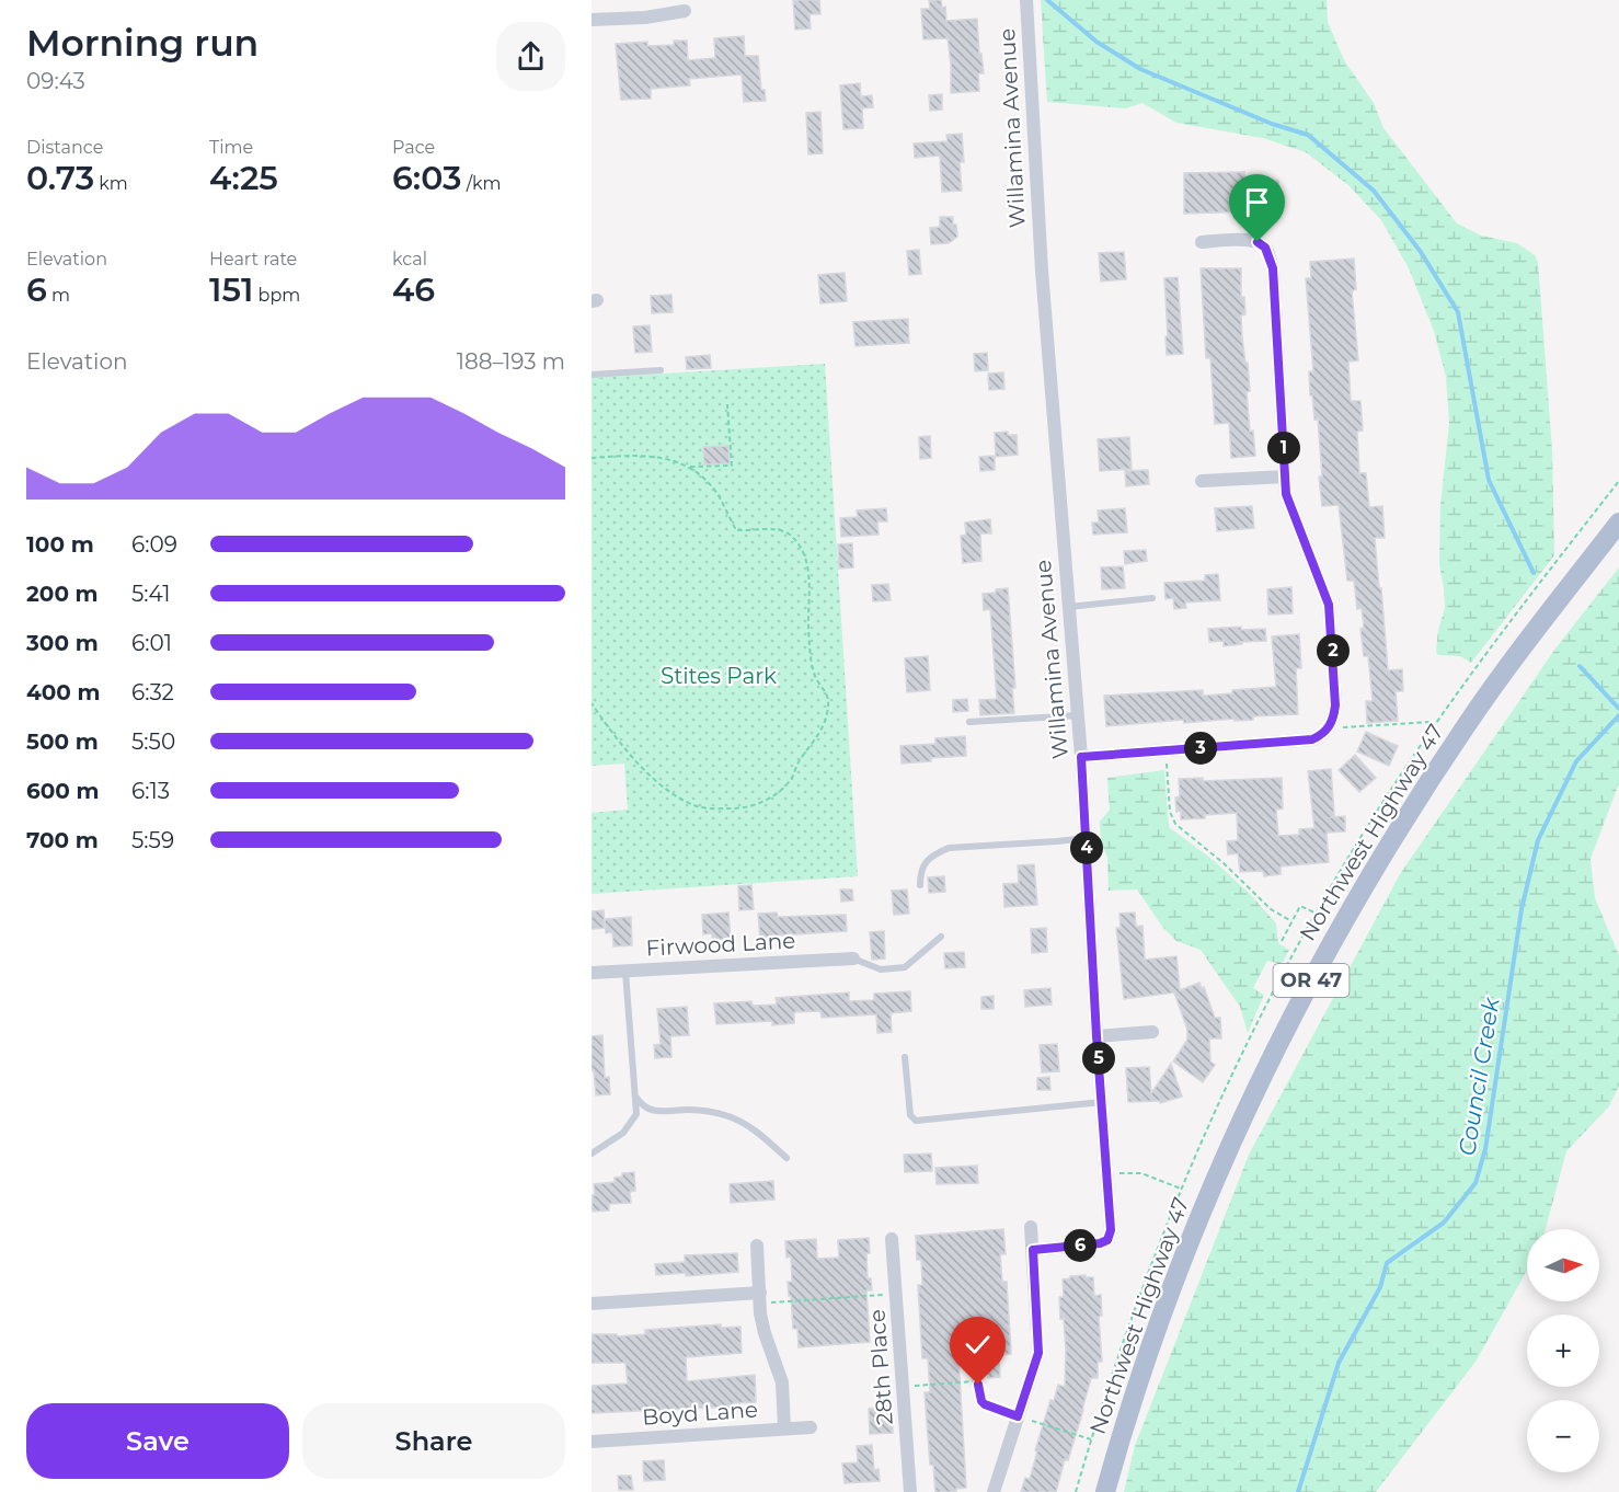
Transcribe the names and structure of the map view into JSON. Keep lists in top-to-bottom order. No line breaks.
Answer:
{"streets":{"main road":["Northwest Highway 47","OR 47"],"street":["Willamina Avenue","Firwood Lane","28th Place","Boyd Lane"]},"water":["Council Creek"],"parks":["Stites Park"],"north":"right","page":{"heading":["Morning run","09:43"],"stats":[["Distance","0.73 km"],["Time","4:25"],["Pace","6:03 /km"],["Elevation","6 m"],["Heart rate","151 bpm"],["kcal","46"]],"chart":["Elevation","188–193 m"],"pins":["1","2","3","4","5","6"],"list":[{"name":"100 m","note":"6:09"},{"name":"200 m","note":"5:41"},{"name":"300 m","note":"6:01"},{"name":"400 m","note":"6:32"},{"name":"500 m","note":"5:50"},{"name":"600 m","note":"6:13"},{"name":"700 m","note":"5:59"}],"map_buttons":["+","−"],"buttons":["Save","Share"]}}
